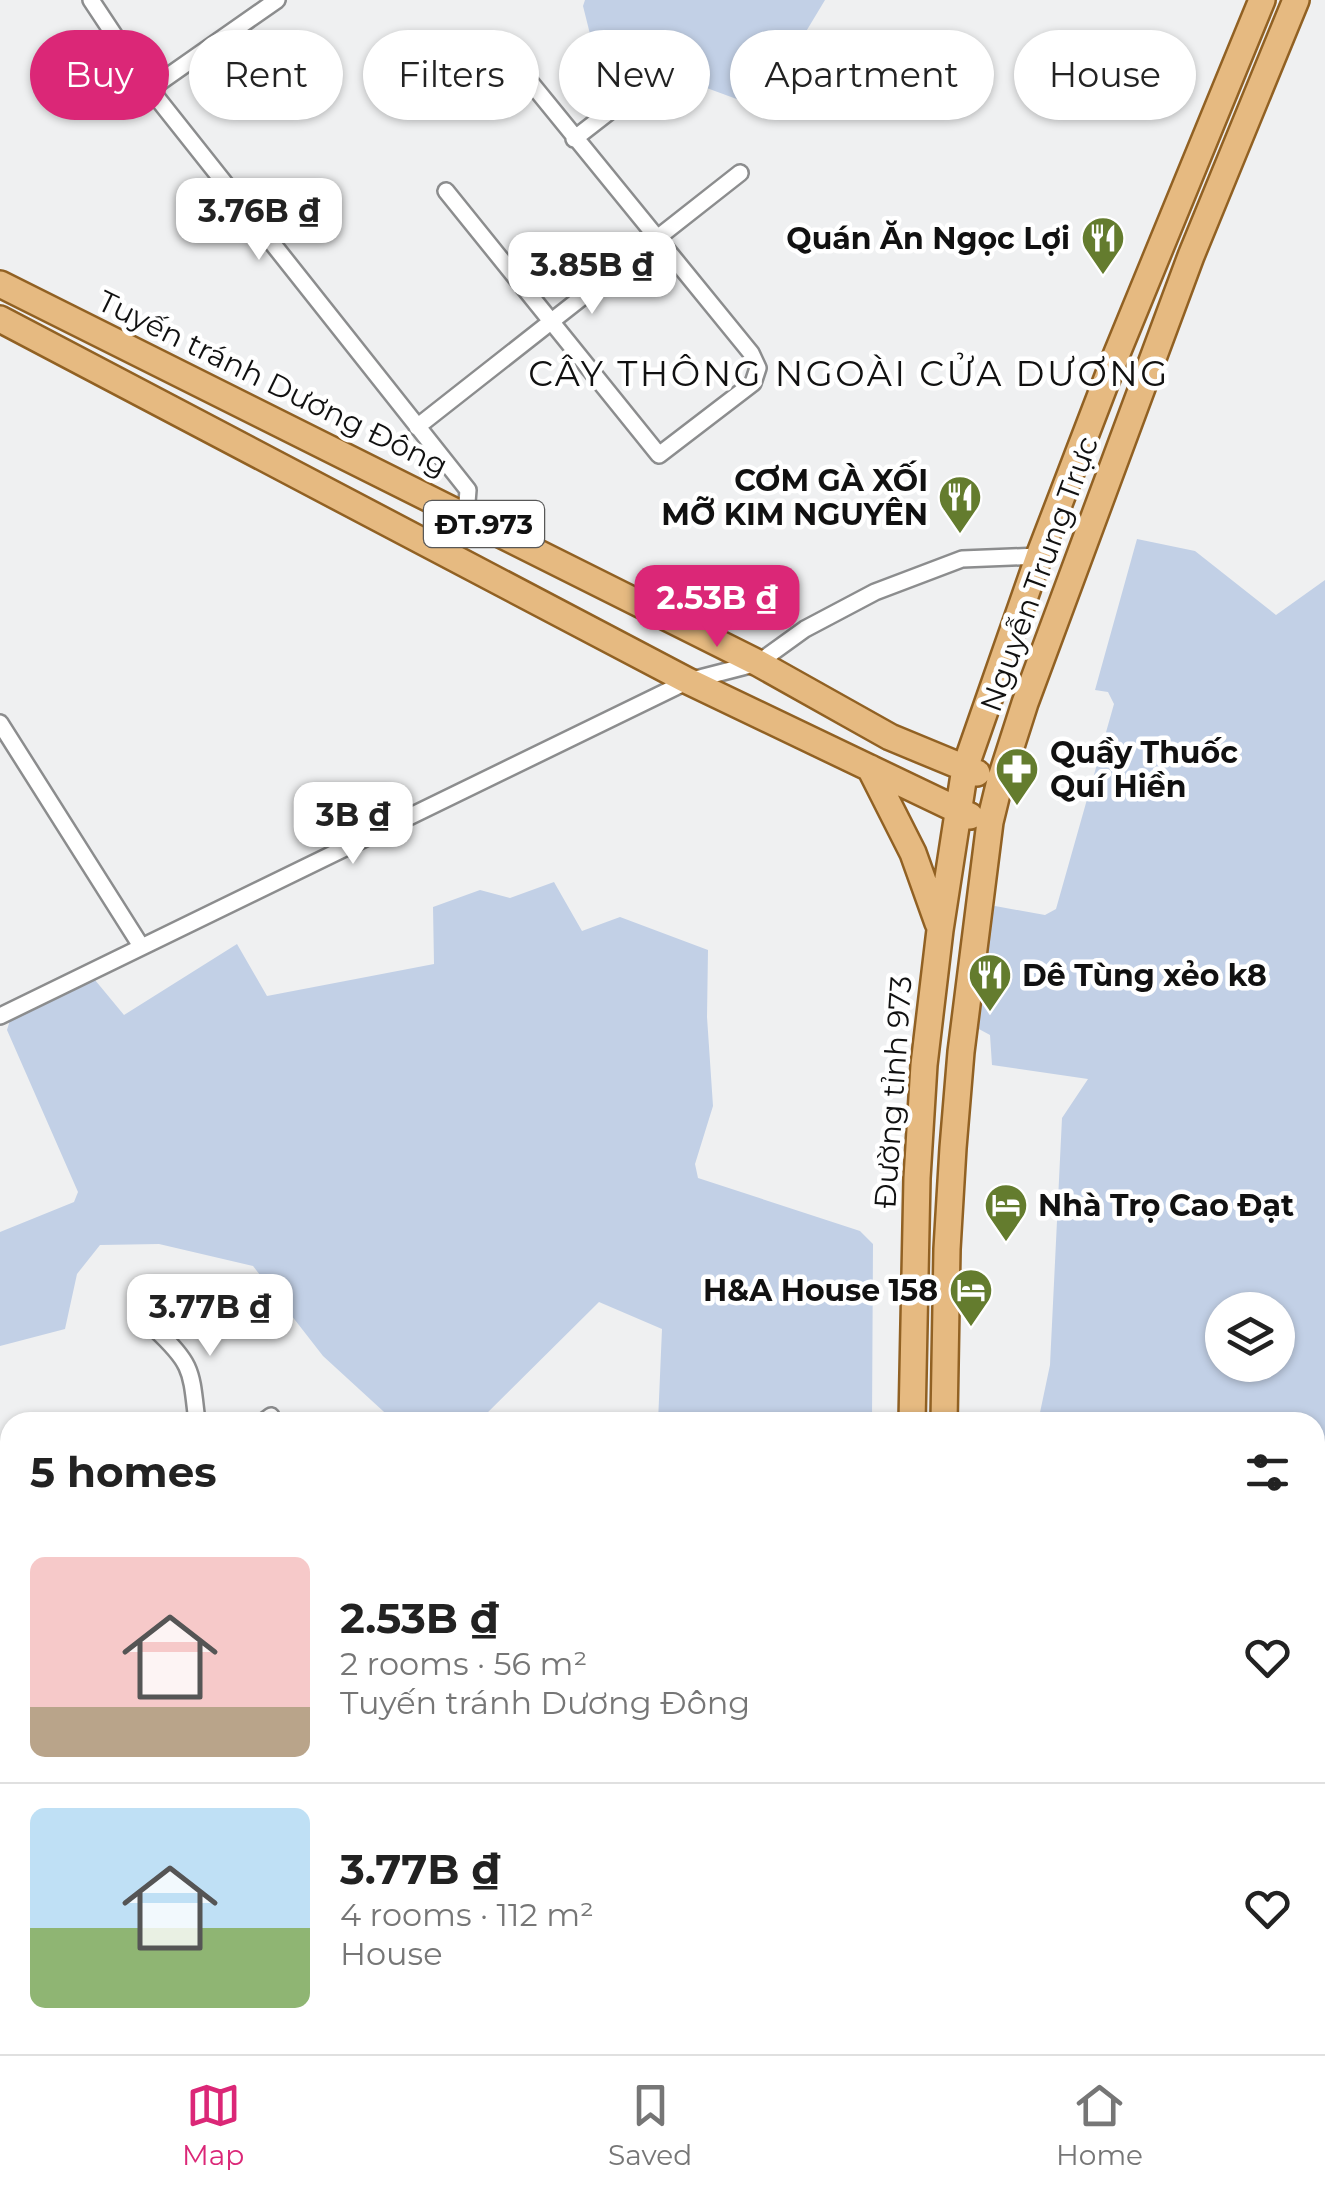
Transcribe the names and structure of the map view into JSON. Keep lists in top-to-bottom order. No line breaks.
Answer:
{"streets":{"main road":["Tuyến tránh Dương Đông","ĐT.973","Nguyễn Trung Trực","Đường tỉnh 973"]},"crossings":[["Tuyến tránh Dương Đông","Nguyễn Trung Trực"],["Tuyến tránh Dương Đông","Đường tỉnh 973"],["ĐT.973","Đường tỉnh 973"],["Nguyễn Trung Trực","Đường tỉnh 973"]],"districts":["CÂY THÔNG NGOÀI CỬA DƯƠNG"],"places":{"restaurant":["Quán Ăn Ngọc Lợi","CƠM GÀ XỐI MỠ KIM NGUYÊN","Dê Tùng xẻo k8"],"pharmacy":["Quầy Thuốc Quí Hiền"],"hotel":["Nhà Trọ Cao Đạt","H&A House 158"]},"page":{"chip":["Buy","Rent","Filters","New","Apartment","House"],"price":["3.76B ₫","3.85B ₫","2.53B ₫","3B ₫","3.77B ₫"],"heading":"5 homes","list":[{"name":"2.53B ₫","note":"2 rooms · 56 m² · Tuyến tránh Dương Đông"},{"name":"3.77B ₫","note":"4 rooms · 112 m² · House"}],"tabs":["Map","Saved","Home"]}}
